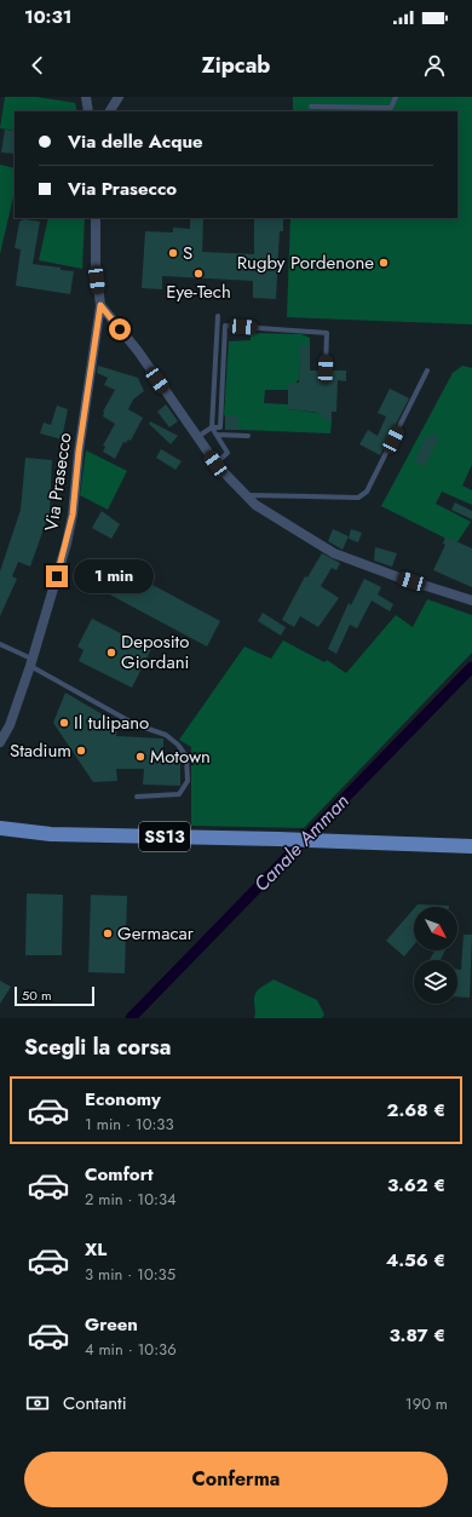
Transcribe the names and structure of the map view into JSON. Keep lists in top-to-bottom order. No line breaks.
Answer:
{"streets":{"main road":["SS13"],"street":["Via Prasecco"]},"water":["Canale Amman"],"places":["S","Rugby Pordenone","Eye-Tech","Deposito Giordani","Il tulipano","Stadium","Motown","Germacar"],"scale_bar":"50 m","north":"bottom right","page":{"status":"10:31","header":"Zipcab","banner":["Via delle Acque","Via Prasecco"],"bubble":"1 min","scale":"50 m","heading":"Scegli la corsa","list":[{"name":"Economy","note":"1 min · 10:33","value":"2.68 €"},{"name":"Comfort","note":"2 min · 10:34","value":"3.62 €"},{"name":"XL","note":"3 min · 10:35","value":"4.56 €"},{"name":"Green","note":"4 min · 10:36","value":"3.87 €"}],"pay":["Contanti","190 m"],"buttons":"Conferma"}}
